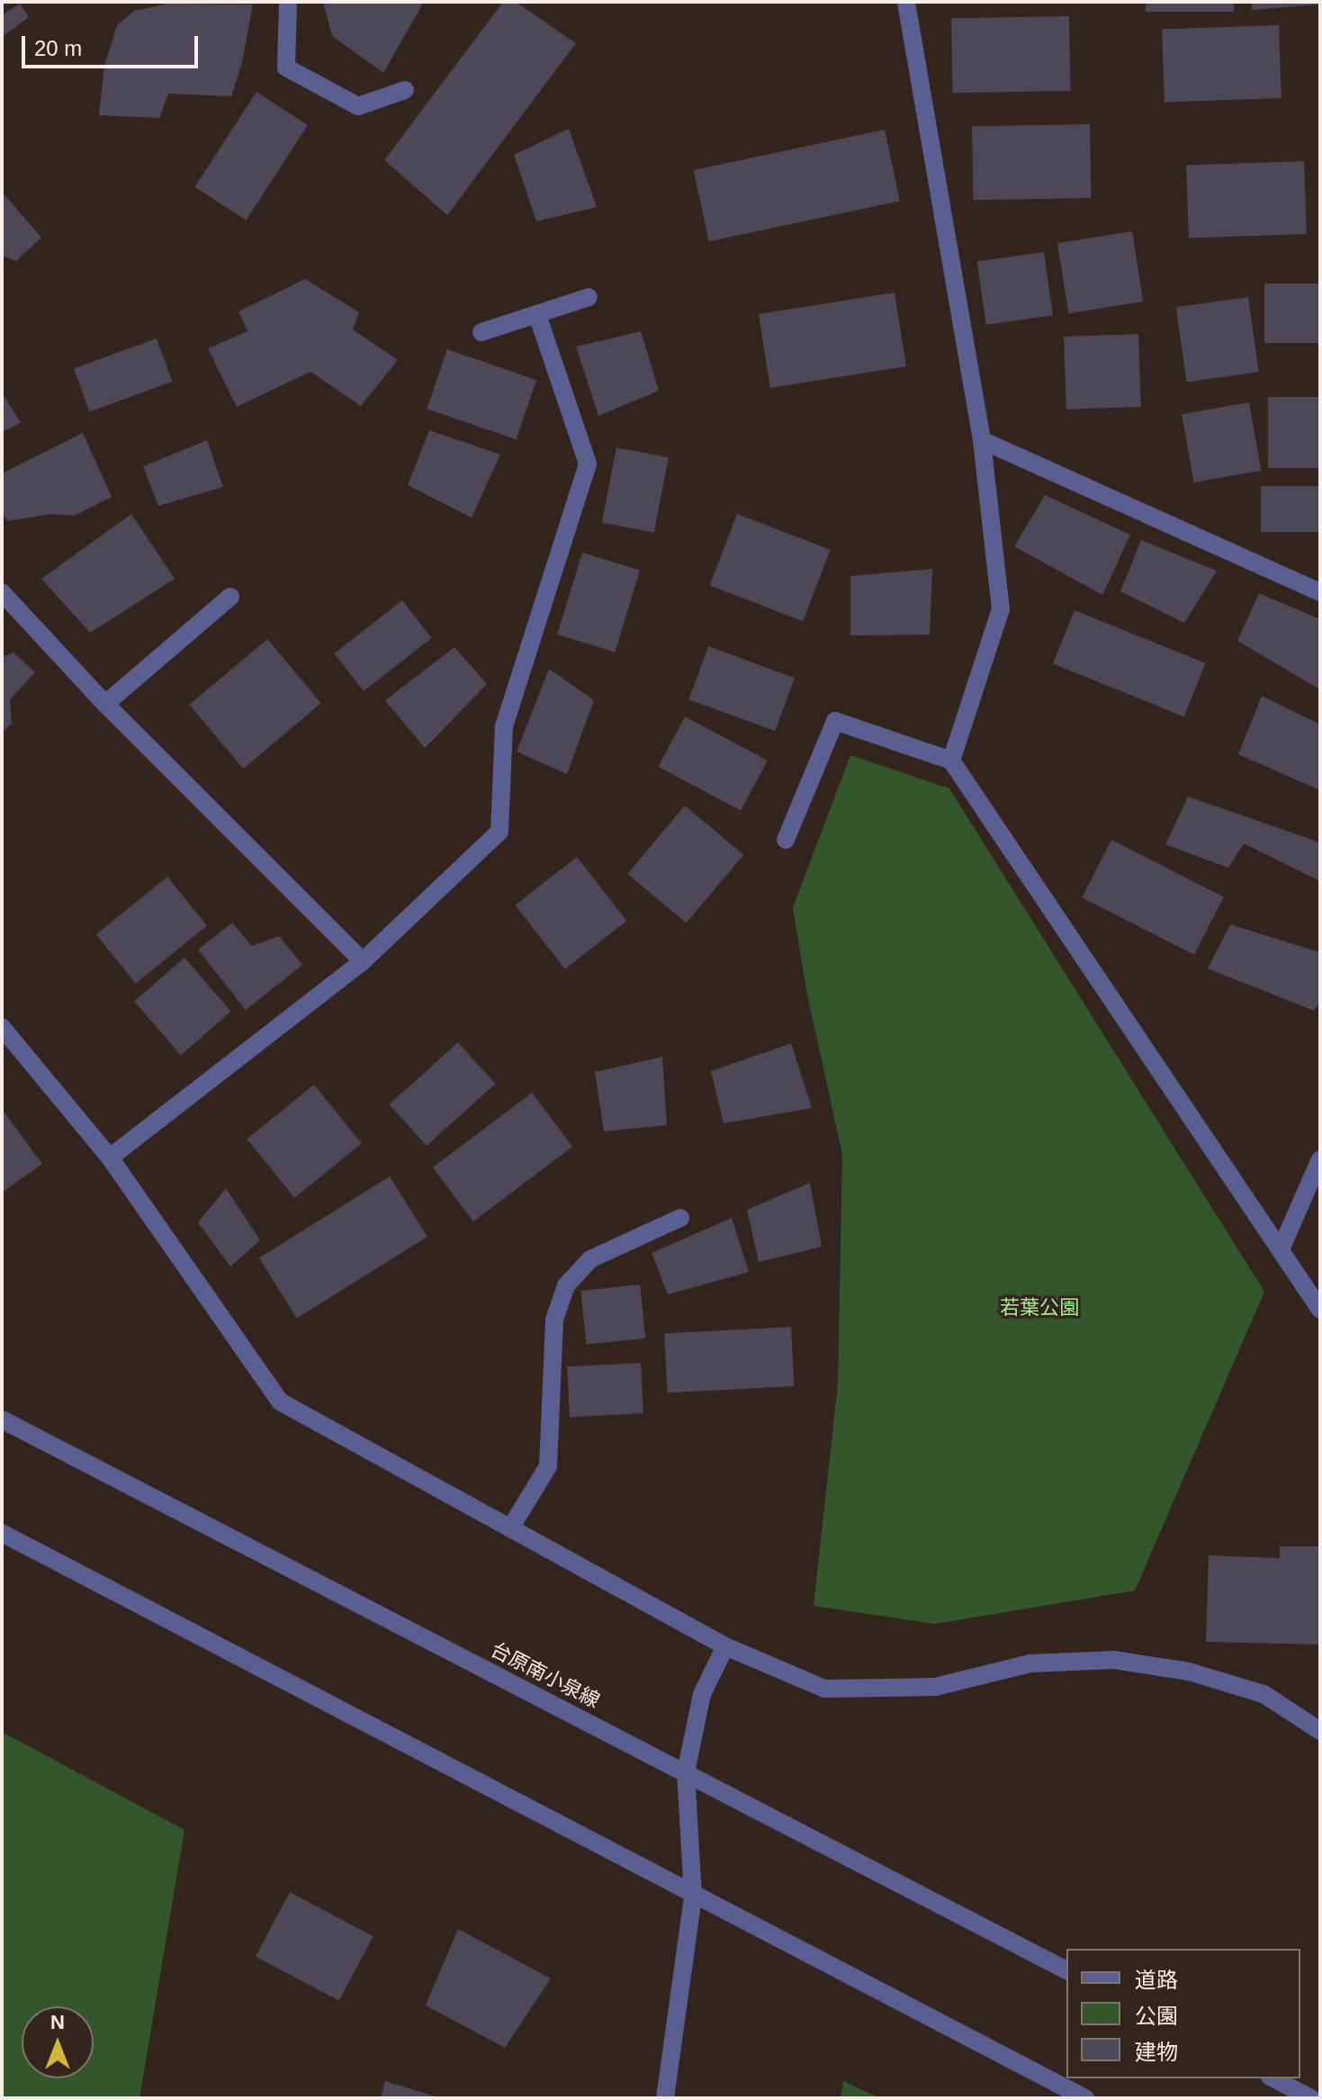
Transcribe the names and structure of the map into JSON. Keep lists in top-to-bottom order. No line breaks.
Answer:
{"streets":{"street":["台原南小泉線"]},"parks":["若葉公園"],"legend":["道路","公園","建物"],"scale_bar":"20 m","north":"top"}
